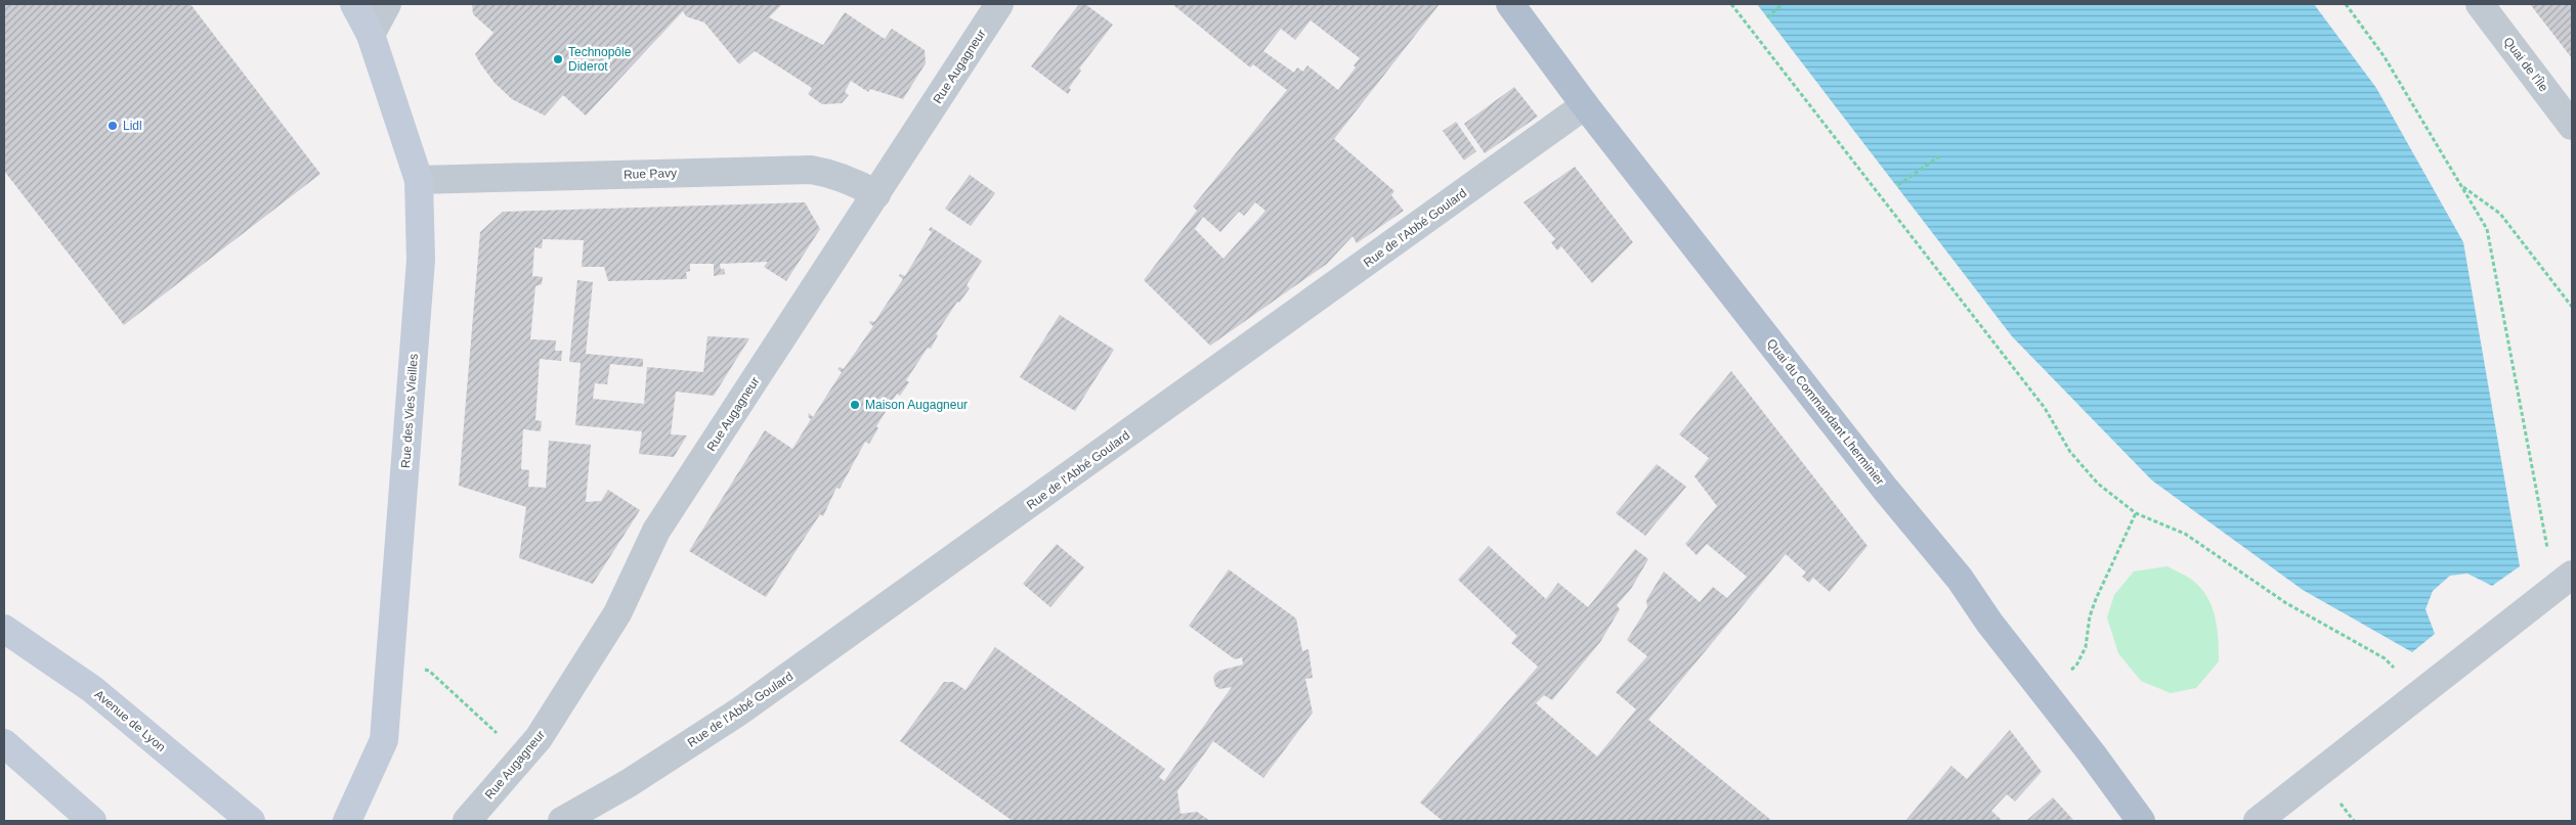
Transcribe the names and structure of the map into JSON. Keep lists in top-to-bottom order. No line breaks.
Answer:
{"streets":{"main road":["Quai du Commandant Lherminier"],"street":["Quai de l'Île","Rue Augagneur","Rue Pavy","Rue de l'Abbé Goulard","Rue des Vies Vieilles","Avenue de Lyon"]},"crossings":[["Rue Augagneur","Rue Pavy"],["Rue Pavy","Rue des Vies Vieilles"],["Rue de l'Abbé Goulard","Quai du Commandant Lherminier"]],"places":["Technopôle Diderot","Lidl","Maison Augagneur"]}
